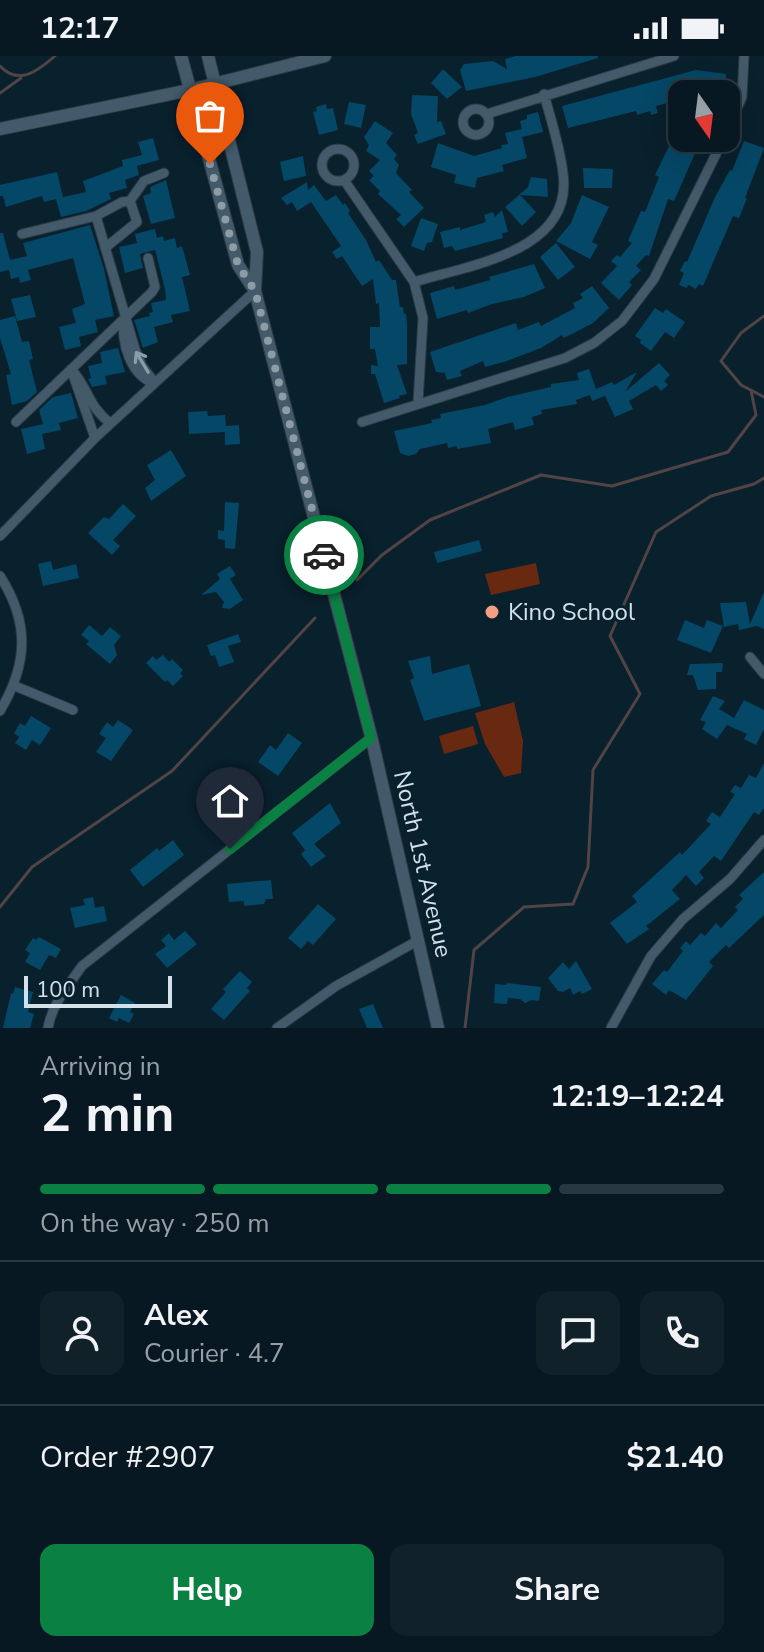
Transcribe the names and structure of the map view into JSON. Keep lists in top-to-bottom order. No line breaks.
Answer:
{"streets":{"main road":["North 1st Avenue"]},"places":["Kino School"],"scale_bar":"100 m","north":"bottom","page":{"status":"12:17","scale":"100 m","heading":["2 min","Arriving in","12:19–12:24"],"panel":["Alex","Courier · 4.7","Order #2907","$21.40"],"bar":"On the way · 250 m","buttons":["Help","Share"]}}
